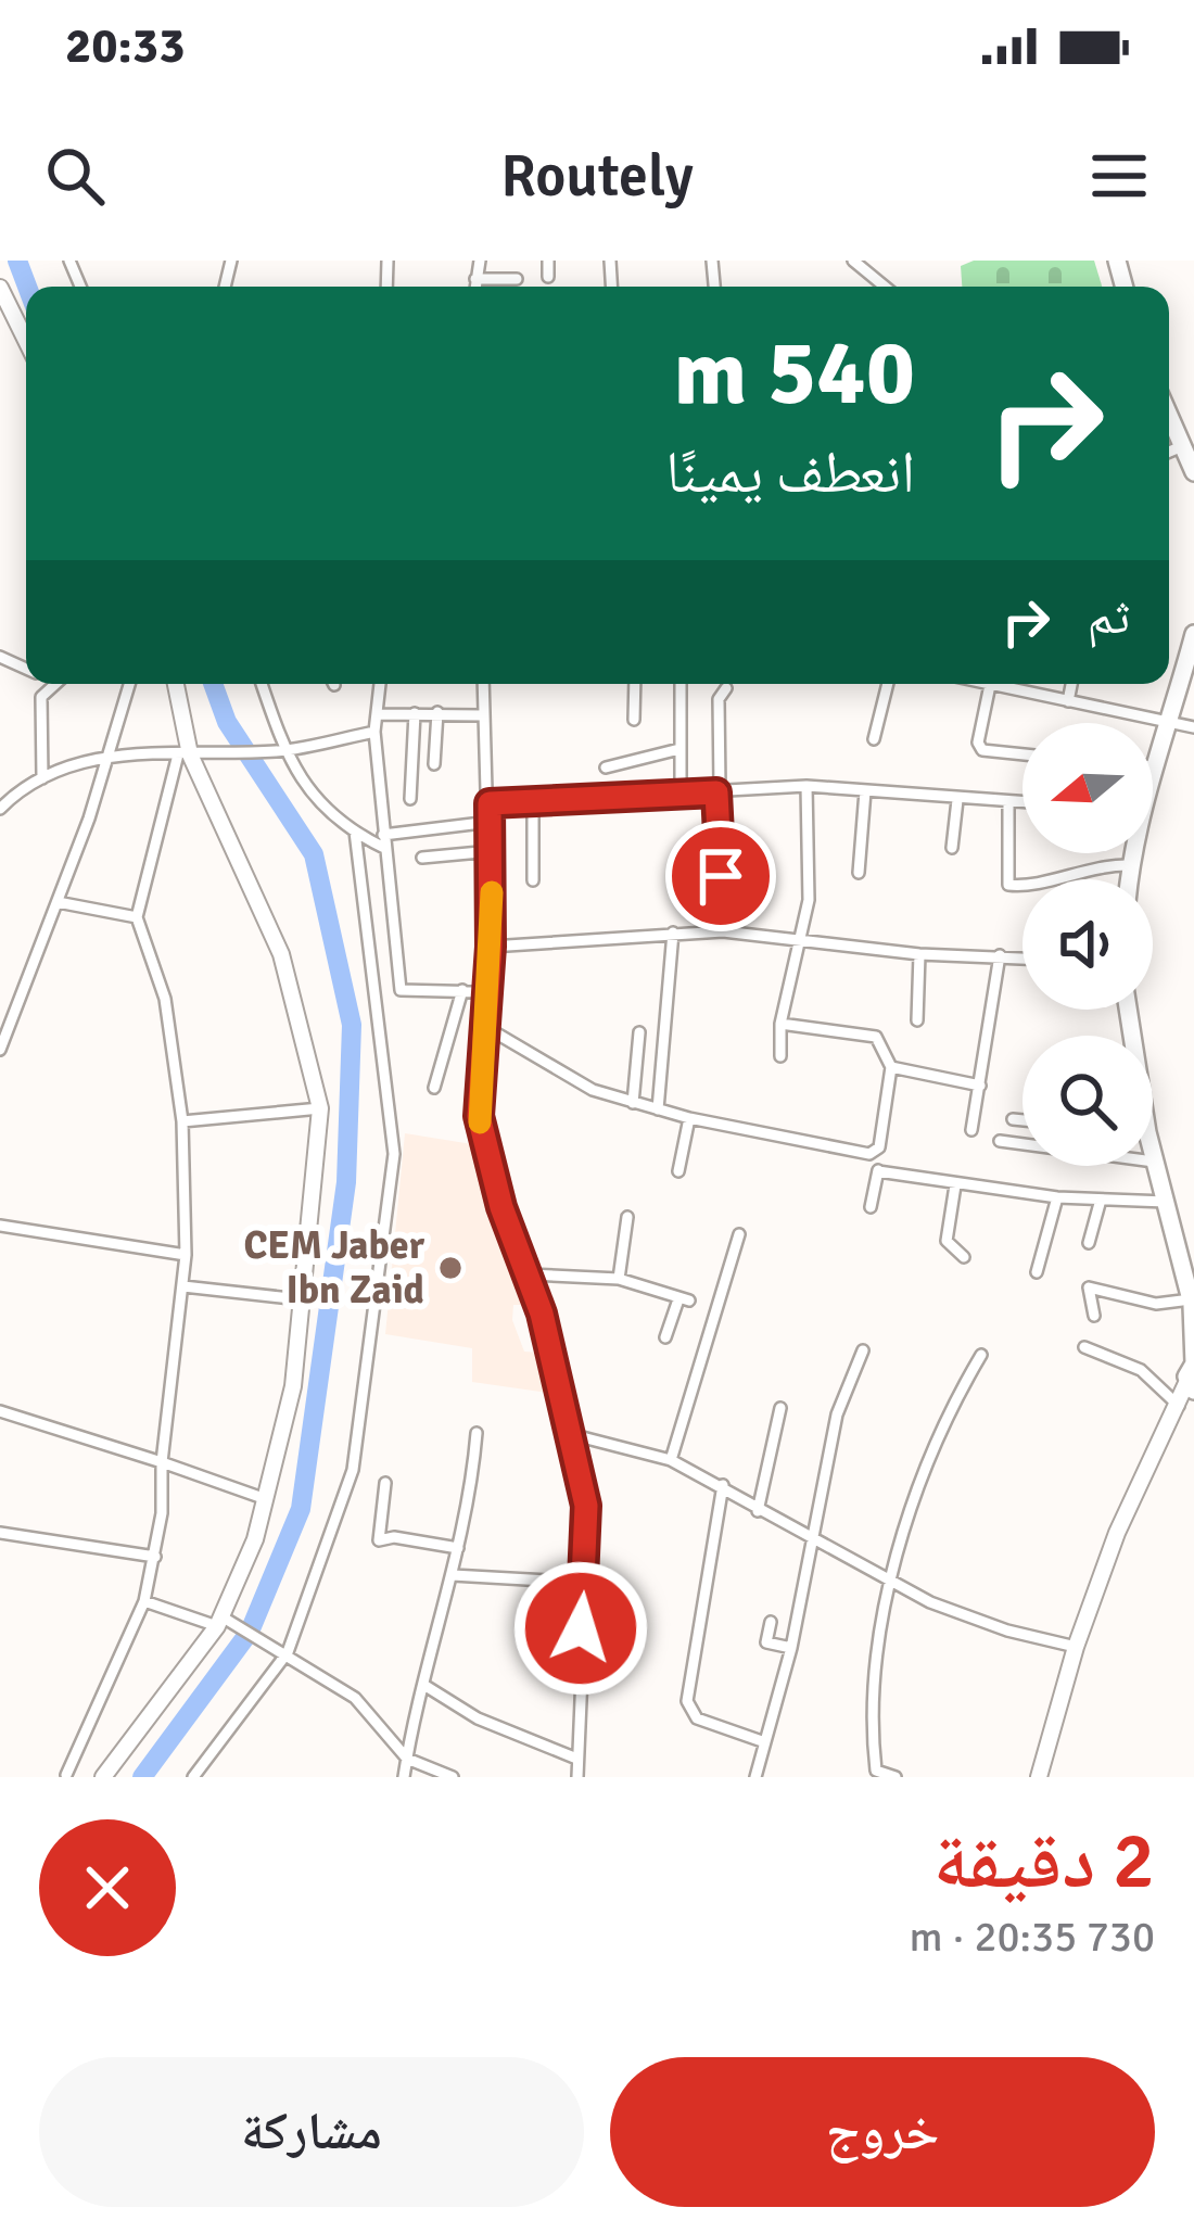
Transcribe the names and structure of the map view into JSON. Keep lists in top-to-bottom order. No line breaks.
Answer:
{"places":["CEM Jaber Ibn Zaid"],"north":"left","page":{"status":"20:33","header":"Routely","turn":["540 m","انعطف يمينًا"],"then":"ثم","heading":["2 دقيقة","730 m · 20:35"],"buttons":["خروج","مشاركة"]}}
